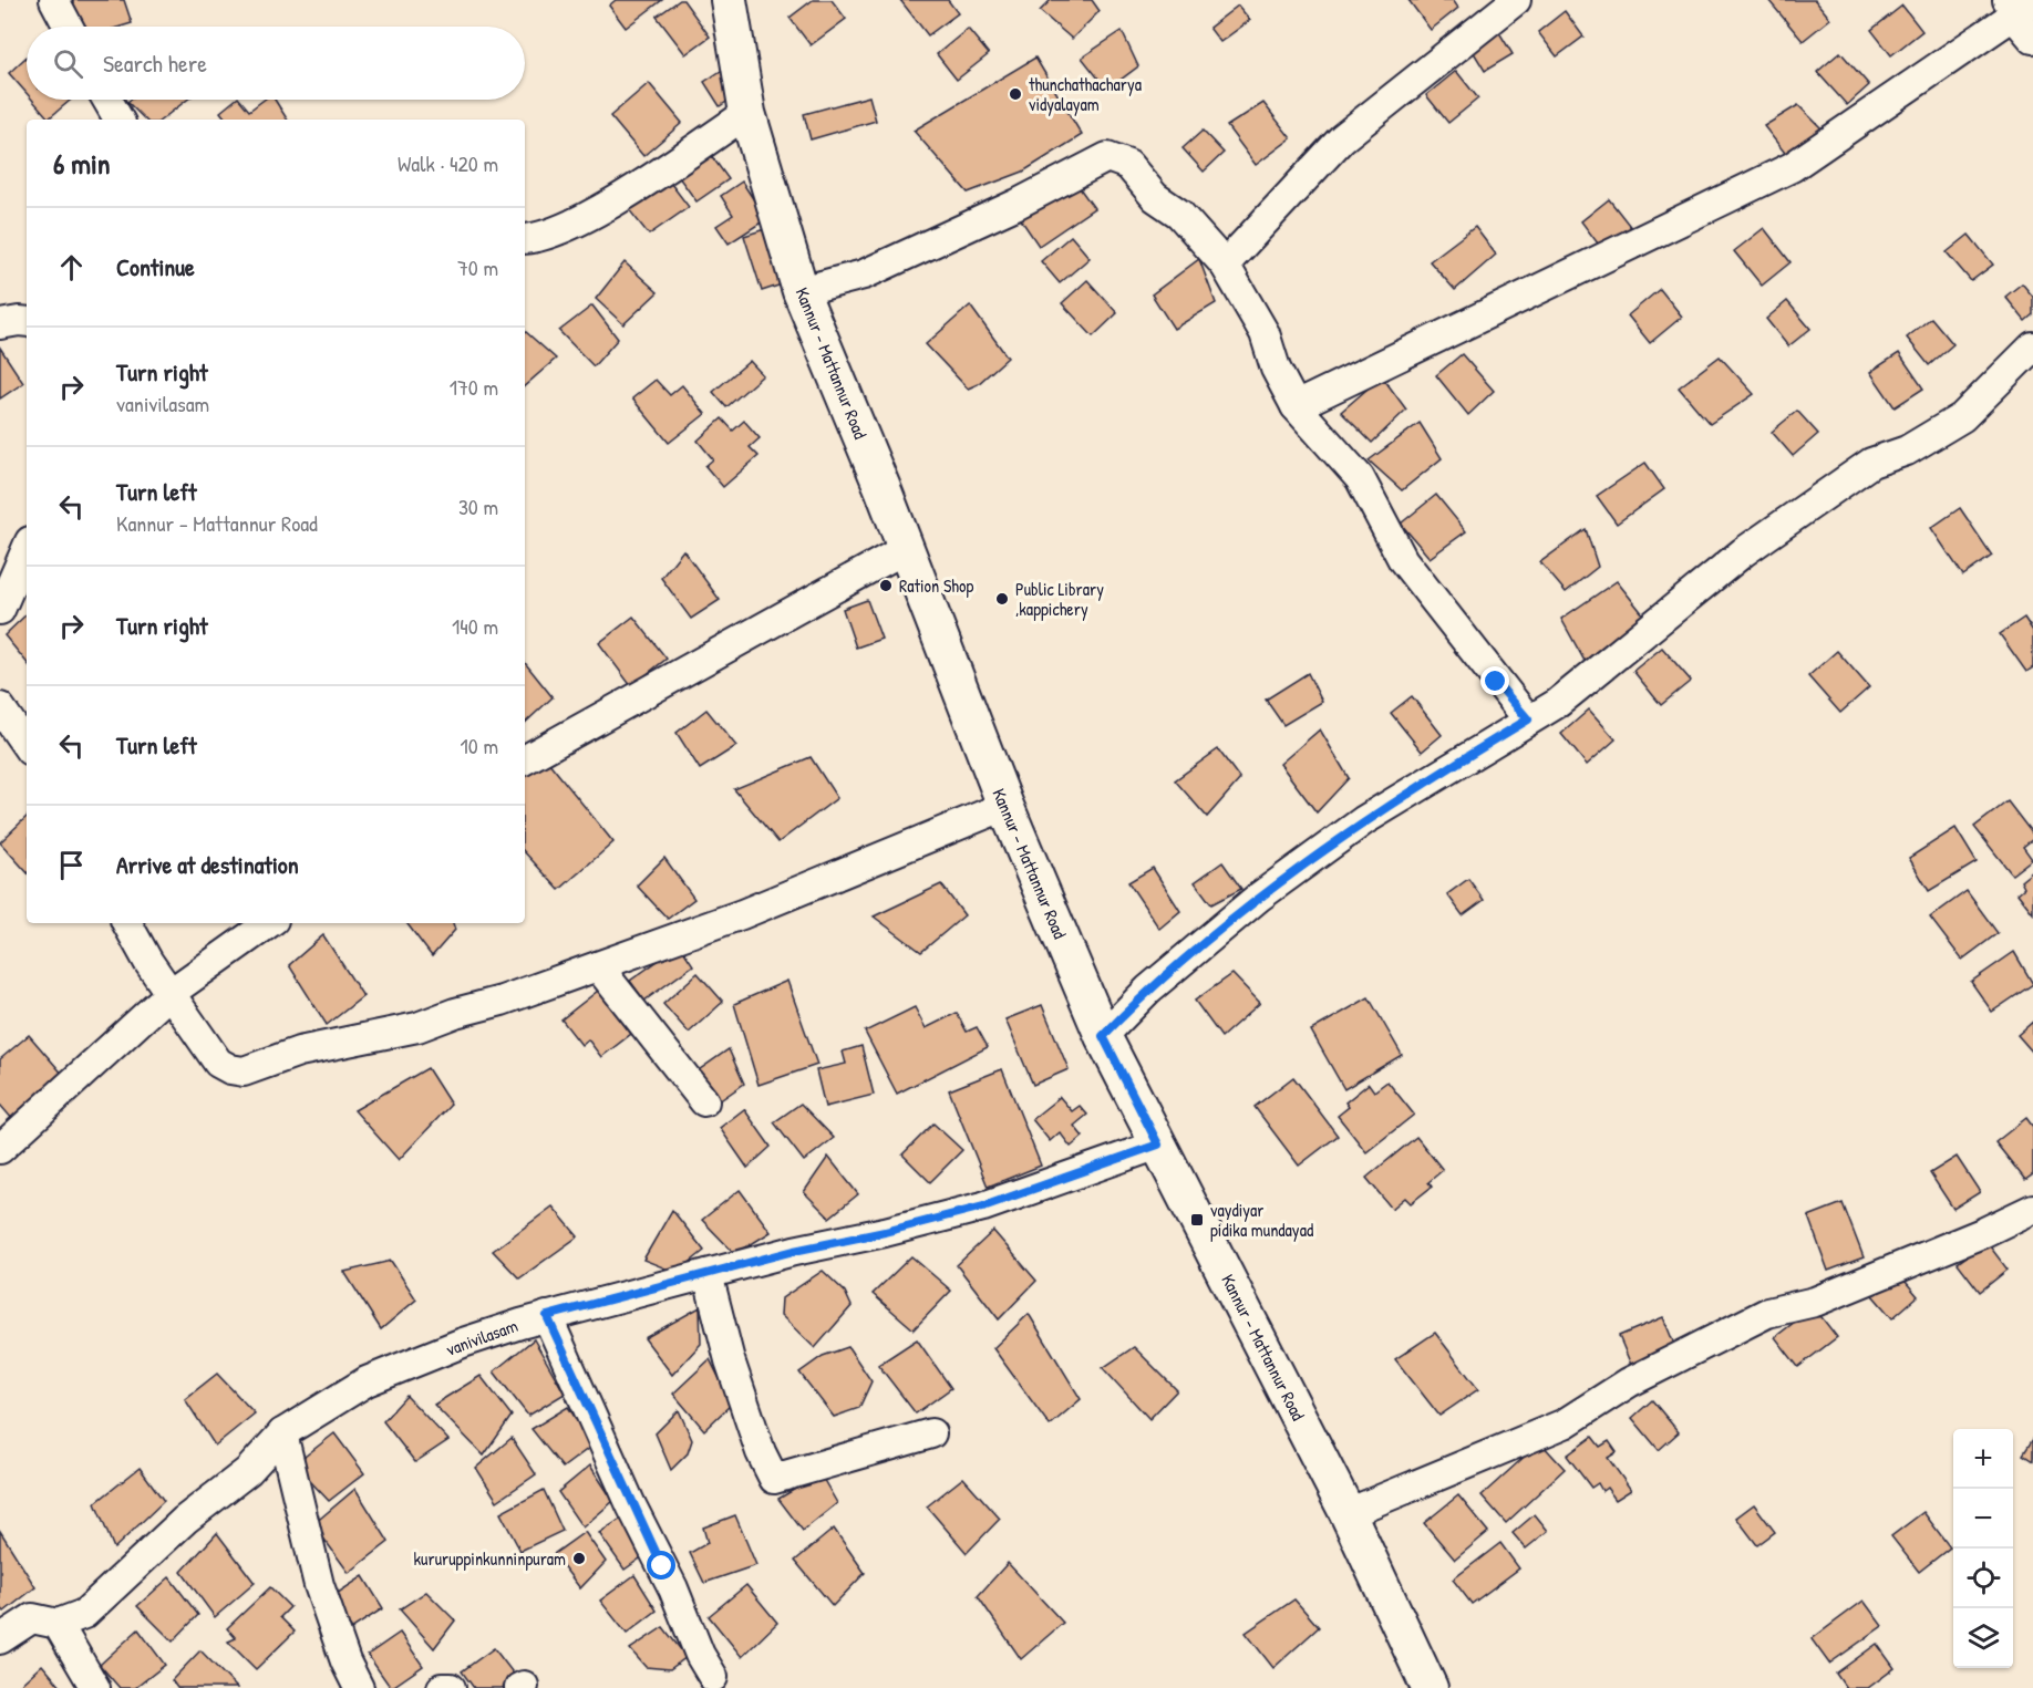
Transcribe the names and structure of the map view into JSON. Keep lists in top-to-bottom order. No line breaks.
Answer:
{"streets":{"main road":["Kannur - Mattannur Road"],"street":["vanivilasam"]},"crossings":[["Kannur - Mattannur Road","vanivilasam"]],"places":{"other":["thunchathacharya vidyalayam","Ration Shop","Public Library ,kappichery","kururuppinkunninpuram"],"transit":["vaydiyar pidika mundayad"]},"page":{"search":"Search here","heading":["6 min","Walk · 420 m"],"list":[["Continue","70 m"],["Turn right","vanivilasam","170 m"],["Turn left","Kannur - Mattannur Road","30 m"],["Turn right","140 m"],["Turn left","10 m"],"Arrive at destination"],"map_buttons":["+","−"]}}
